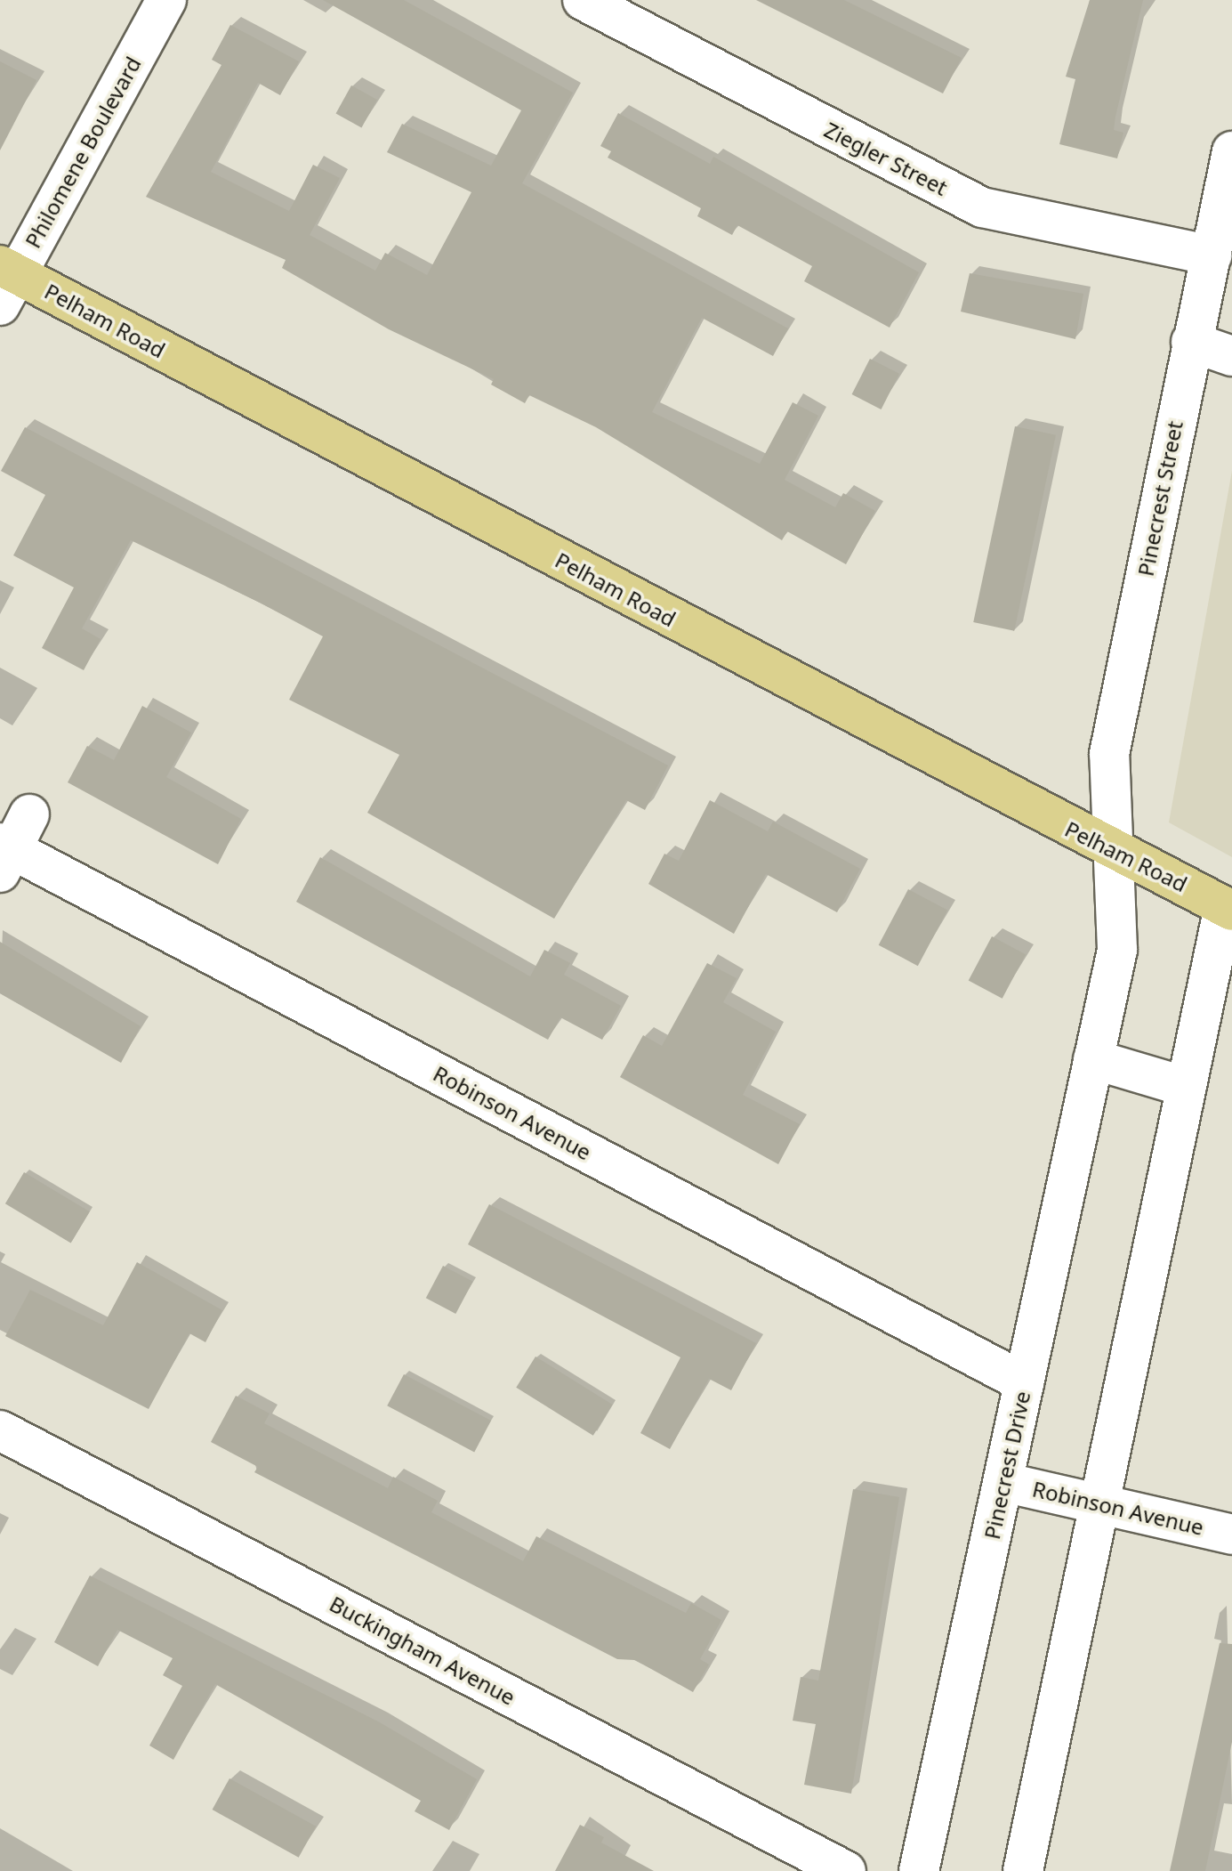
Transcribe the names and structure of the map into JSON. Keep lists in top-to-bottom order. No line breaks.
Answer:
{"streets":{"main road":["Pelham Road"],"street":["Philomene Boulevard","Ziegler Street","Pinecrest Street","Robinson Avenue","Pinecrest Drive","Buckingham Avenue"]},"crossings":[["Philomene Boulevard","Pelham Road"],["Ziegler Street","Pinecrest Street"],["Pelham Road","Pinecrest Street"],["Pelham Road","Pinecrest Drive"],["Pinecrest Street","Pinecrest Drive"],["Robinson Avenue","Pinecrest Drive"]]}
